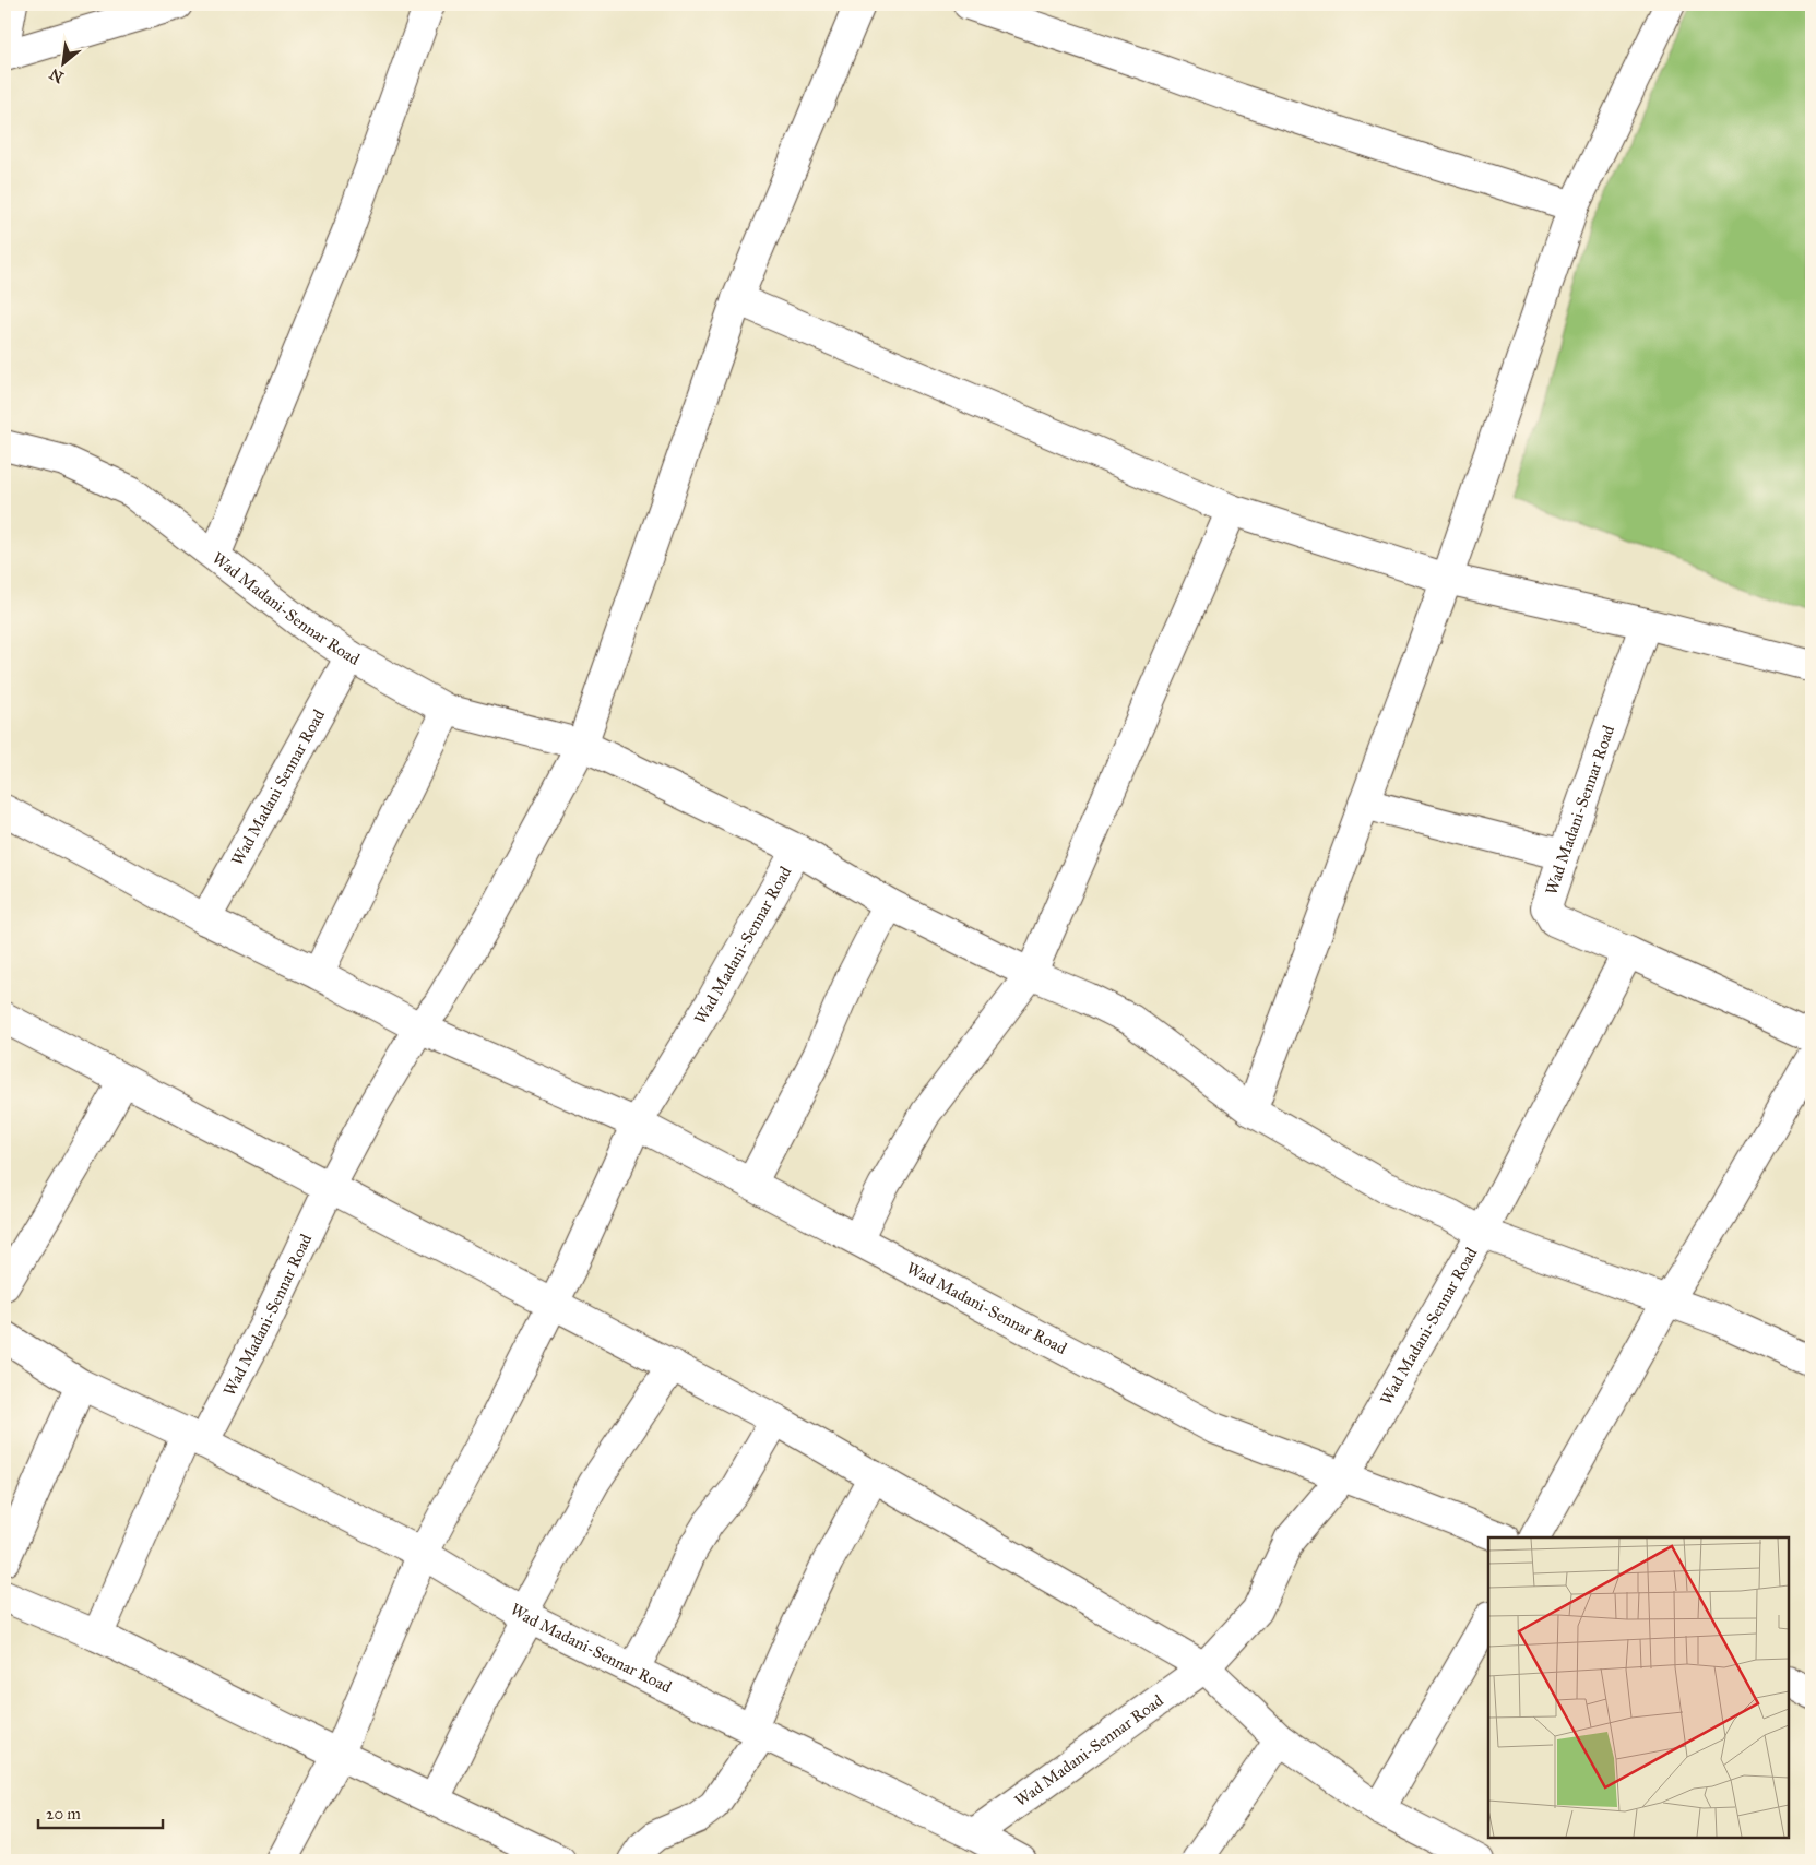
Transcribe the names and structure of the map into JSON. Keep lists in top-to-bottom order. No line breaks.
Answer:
{"streets":{"street":["Wad Madani-Sennar Road","Wad Madani Sennar Road"]},"crossings":[["Wad Madani-Sennar Road","Wad Madani Sennar Road"]],"scale_bar":"20 m","north":"bottom left"}
